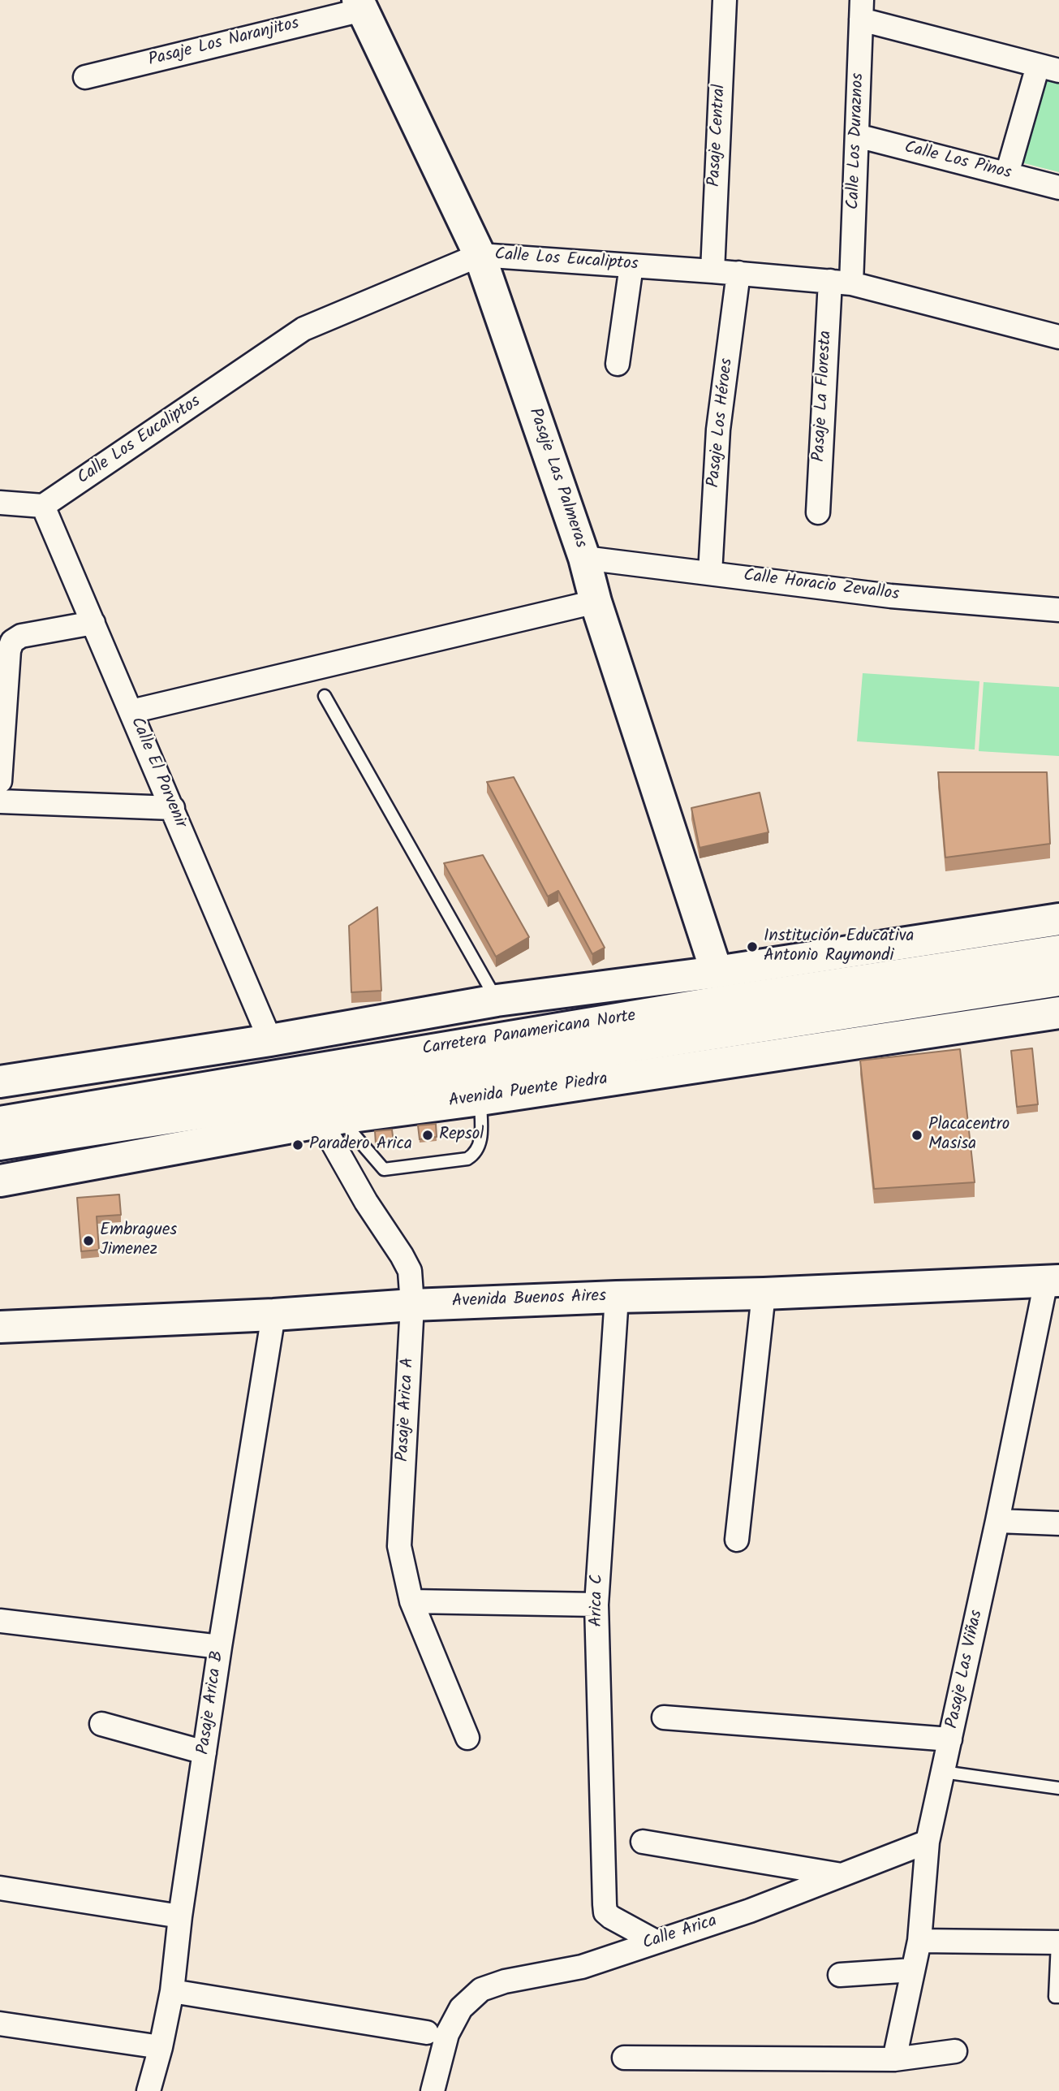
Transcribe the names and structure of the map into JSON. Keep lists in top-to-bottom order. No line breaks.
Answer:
{"streets":{"main road":["Pasaje Las Palmeras","Carretera Panamericana Norte","Avenida Puente Piedra","Avenida Buenos Aires"],"street":["Pasaje Los Naranjitos","Pasaje Central","Calle Los Duraznos","Calle Los Pinos","Calle Los Eucaliptos","Pasaje La Floresta","Pasaje Los Héroes","Calle Horacio Zevallos","Calle El Porvenir","Pasaje Arica A","Arica C","Pasaje Las Viñas","Pasaje Arica B","Calle Arica"]},"crossings":[["Pasaje Los Naranjitos","Pasaje Las Palmeras"],["Pasaje Central","Calle Los Eucaliptos"],["Calle Los Duraznos","Calle Los Pinos"],["Calle Los Duraznos","Calle Los Eucaliptos"],["Calle Los Duraznos","Pasaje La Floresta"],["Calle Los Eucaliptos","Pasaje La Floresta"],["Calle Los Eucaliptos","Pasaje Los Héroes"],["Calle Los Eucaliptos","Pasaje Las Palmeras"],["Calle Los Eucaliptos","Calle El Porvenir"],["Pasaje Los Héroes","Calle Horacio Zevallos"],["Pasaje Las Palmeras","Calle Horacio Zevallos"],["Carretera Panamericana Norte","Avenida Puente Piedra"],["Carretera Panamericana Norte","Pasaje Arica A"],["Avenida Buenos Aires","Pasaje Arica A"],["Avenida Buenos Aires","Arica C"],["Avenida Buenos Aires","Pasaje Las Viñas"],["Avenida Buenos Aires","Pasaje Arica B"],["Arica C","Calle Arica"],["Pasaje Las Viñas","Calle Arica"]],"places":["Institución Educativa Antonio Raymondi","Repsol","Placacentro Masisa","Paradero Arica","Embragues Jimenez"]}
